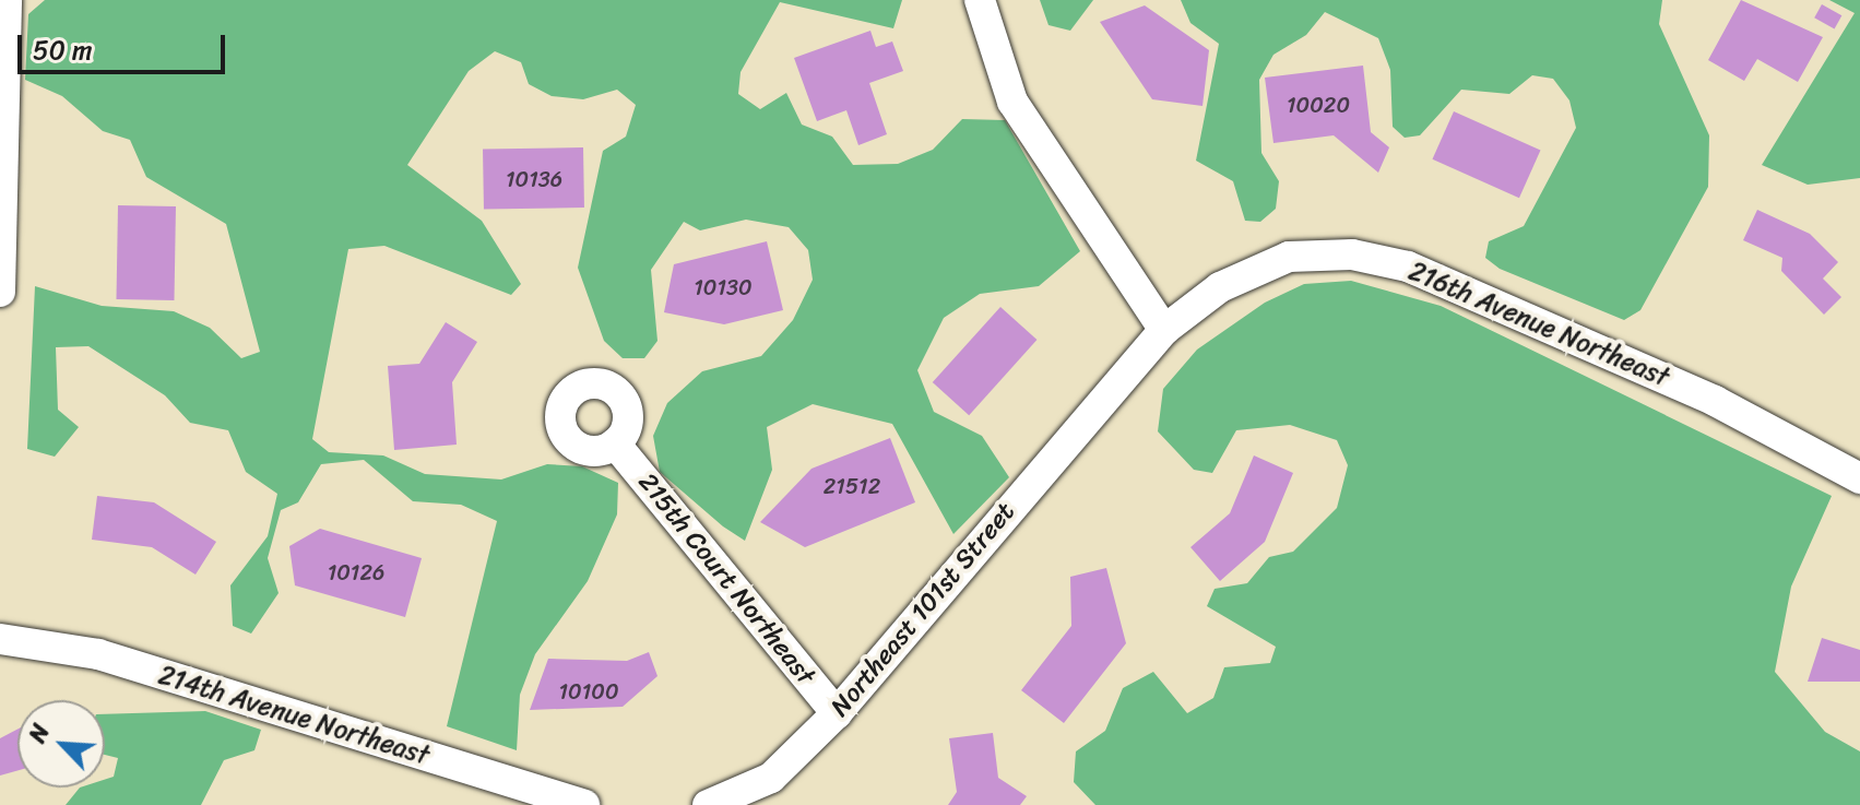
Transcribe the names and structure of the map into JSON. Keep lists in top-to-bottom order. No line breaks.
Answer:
{"streets":{"street":["216th Avenue Northeast","215th Court Northeast","Northeast 101st Street","214th Avenue Northeast"]},"crossings":[["216th Avenue Northeast","Northeast 101st Street"],["215th Court Northeast","Northeast 101st Street"]],"house_numbers":["10020","10136","10130","21512","10126","10100"],"scale_bar":"50 m","north":"top left"}
